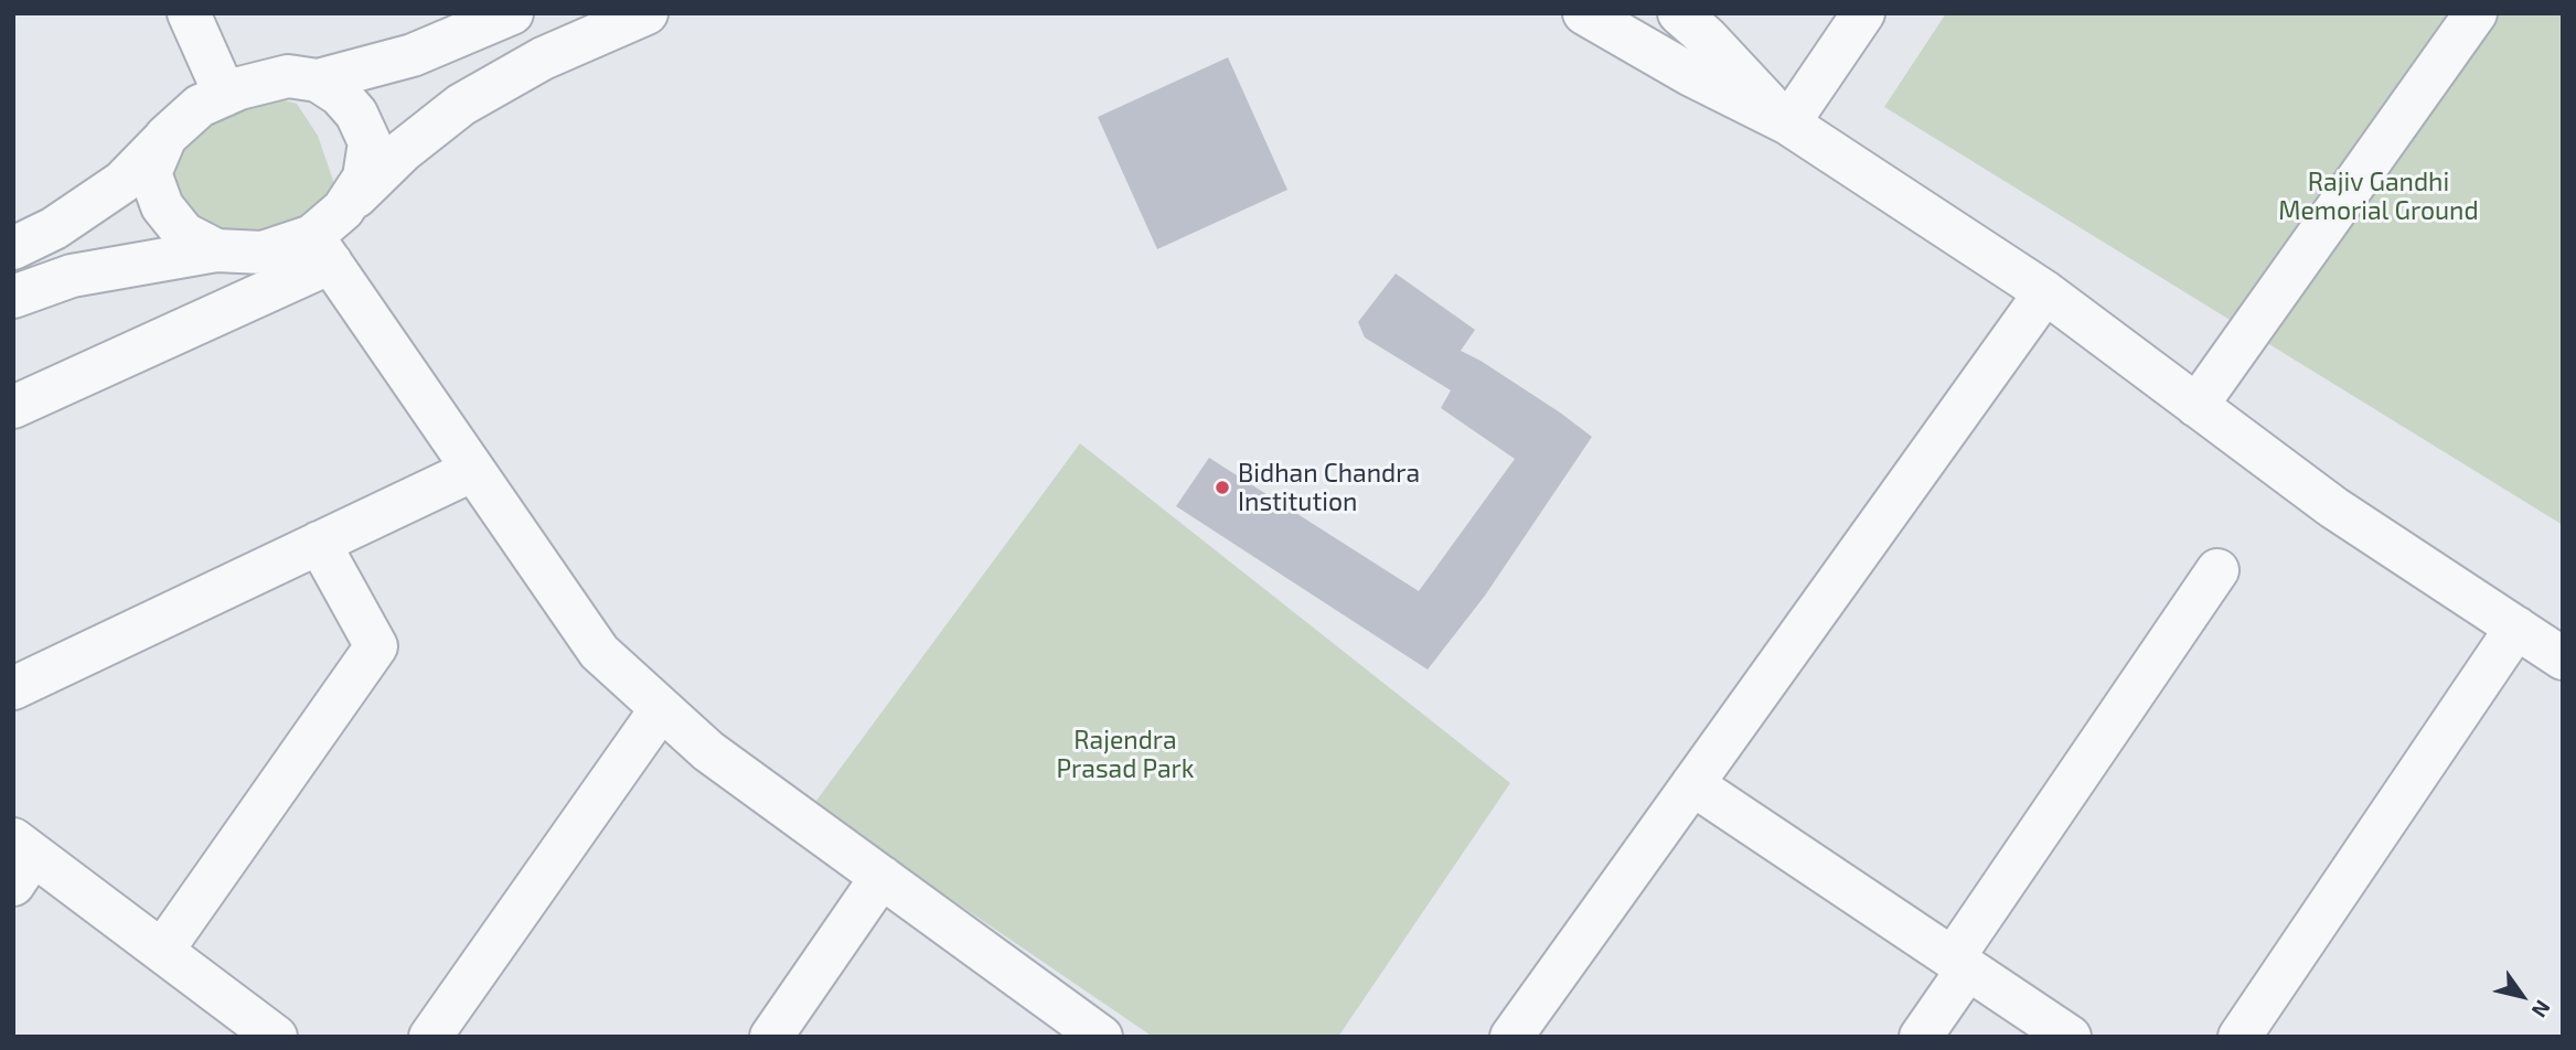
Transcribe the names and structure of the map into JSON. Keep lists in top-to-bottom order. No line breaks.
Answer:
{"parks":["Rajiv Gandhi Memorial Ground","Rajendra Prasad Park"],"places":["Bidhan Chandra Institution"],"north":"bottom right"}
